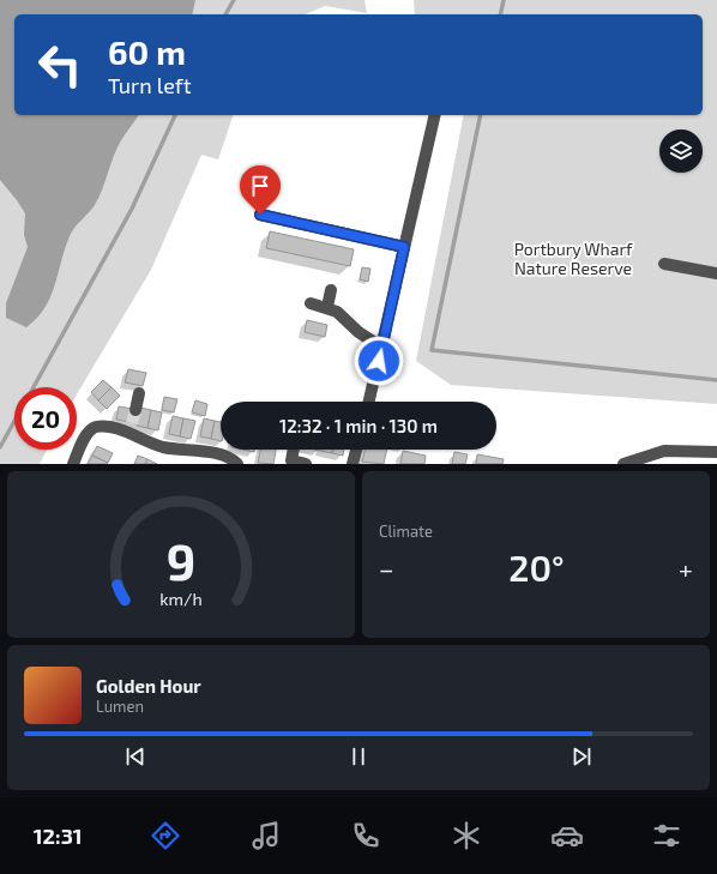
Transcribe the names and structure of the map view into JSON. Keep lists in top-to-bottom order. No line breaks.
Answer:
{"parks":["Portbury Wharf Nature Reserve"],"page":{"turn":["60 m","Turn left"],"limit":"20","trip":"12:32 · 1 min · 130 m","tile":"Climate","heat":["−","20°","+"],"song":["Golden Hour","Lumen"],"tabs":"12:31","gauge":["9","km/h"]}}
